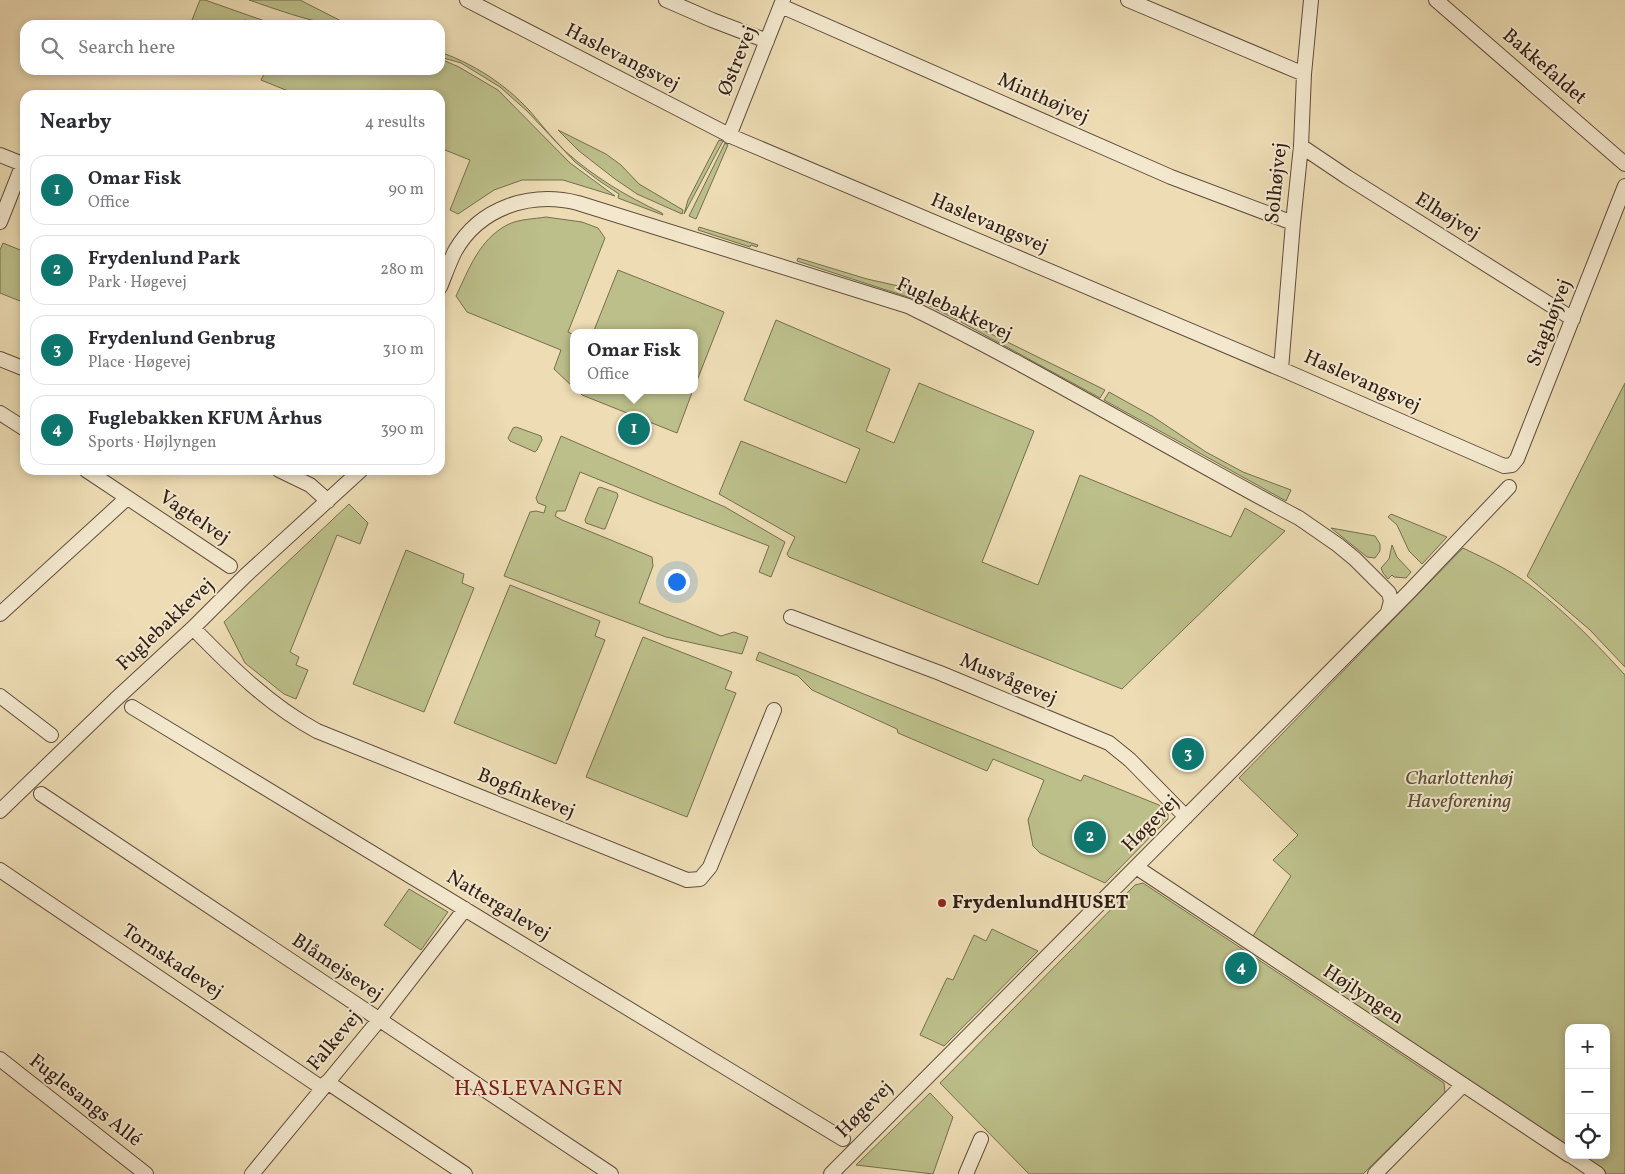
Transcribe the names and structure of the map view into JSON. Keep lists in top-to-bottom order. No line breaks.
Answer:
{"streets":{"street":["Haslevangsvej","Østrevej","Bakkefaldet","Minthøjvej","Solhøjvej","Elhøjvej","Fuglebakkevej","Staghøjvej","Vagtelvej","Musvågevej","Bogfinkevej","Høgevej","Nattergalevej","Tornskadevej","Blåmejsevej","Højlyngen","Falkevej","Fuglesangs Allé"]},"crossings":[["Haslevangsvej","Østrevej"],["Haslevangsvej","Solhøjvej"],["Haslevangsvej","Staghøjvej"],["Østrevej","Minthøjvej"],["Minthøjvej","Solhøjvej"],["Solhøjvej","Elhøjvej"],["Elhøjvej","Staghøjvej"],["Fuglebakkevej","Bogfinkevej"],["Fuglebakkevej","Høgevej"],["Musvågevej","Høgevej"],["Høgevej","Højlyngen"],["Nattergalevej","Falkevej"],["Tornskadevej","Falkevej"],["Blåmejsevej","Falkevej"]],"districts":["HASLEVANGEN"],"parks":["Charlottenhøj Haveforening"],"places":["FrydenlundHUSET"],"page":{"search":"Search here","heading":["Nearby","4 results"],"list":[{"mark":"1","name":"Omar Fisk","note":"Office","value":"90 m"},{"mark":"2","name":"Frydenlund Park","note":"Park · Høgevej","value":"280 m"},{"mark":"3","name":"Frydenlund Genbrug","note":"Place · Høgevej","value":"310 m"},{"mark":"4","name":"Fuglebakken KFUM Århus","note":"Sports · Højlyngen","value":"390 m"}],"popup":["Omar Fisk","Office"],"pins":["1","3","2","4"],"map_buttons":["+","−"]}}
